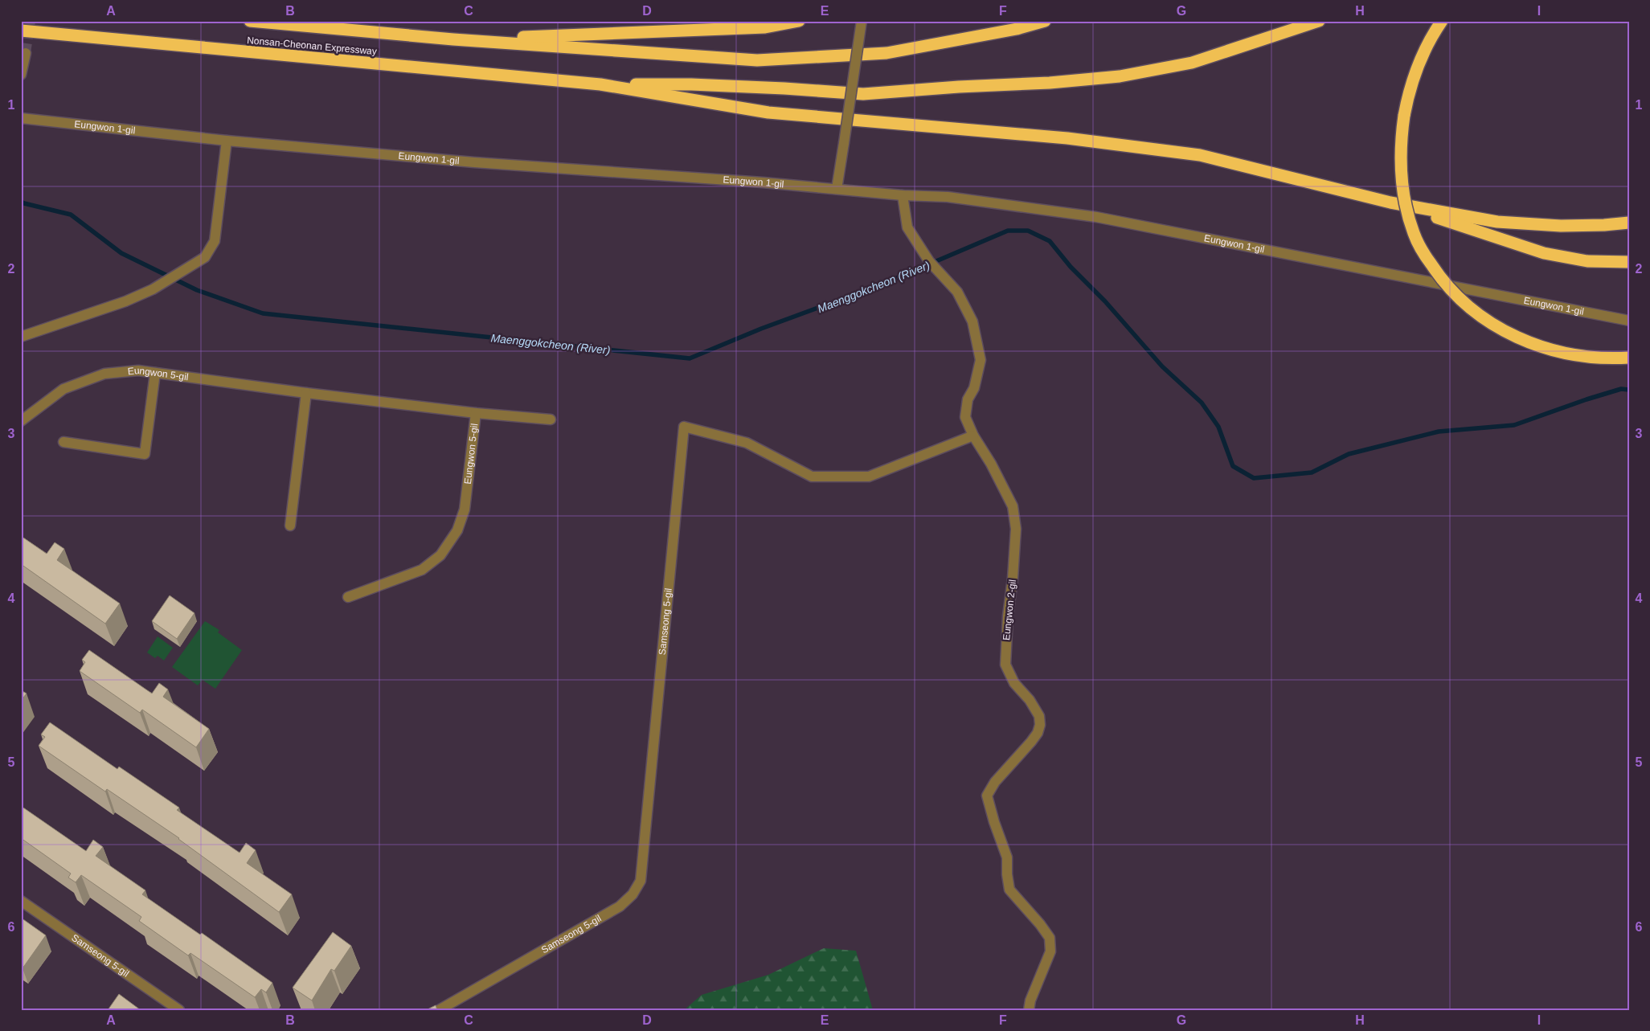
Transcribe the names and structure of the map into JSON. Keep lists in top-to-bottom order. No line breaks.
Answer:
{"streets":{"highway":["Nonsan-Cheonan Expressway"],"street":["Eungwon 1-gil","Eungwon 5-gil","Eungwon 2-gil","Samseong 5-gil"]},"crossings":[["Eungwon 1-gil","Eungwon 2-gil"],["Eungwon 2-gil","Samseong 5-gil"]],"water":["Maenggokcheon (River)"],"grid":{"columns":["A","B","C","D","E","F","G","H","I"],"rows":["1","2","3","4","5","6"]}}
